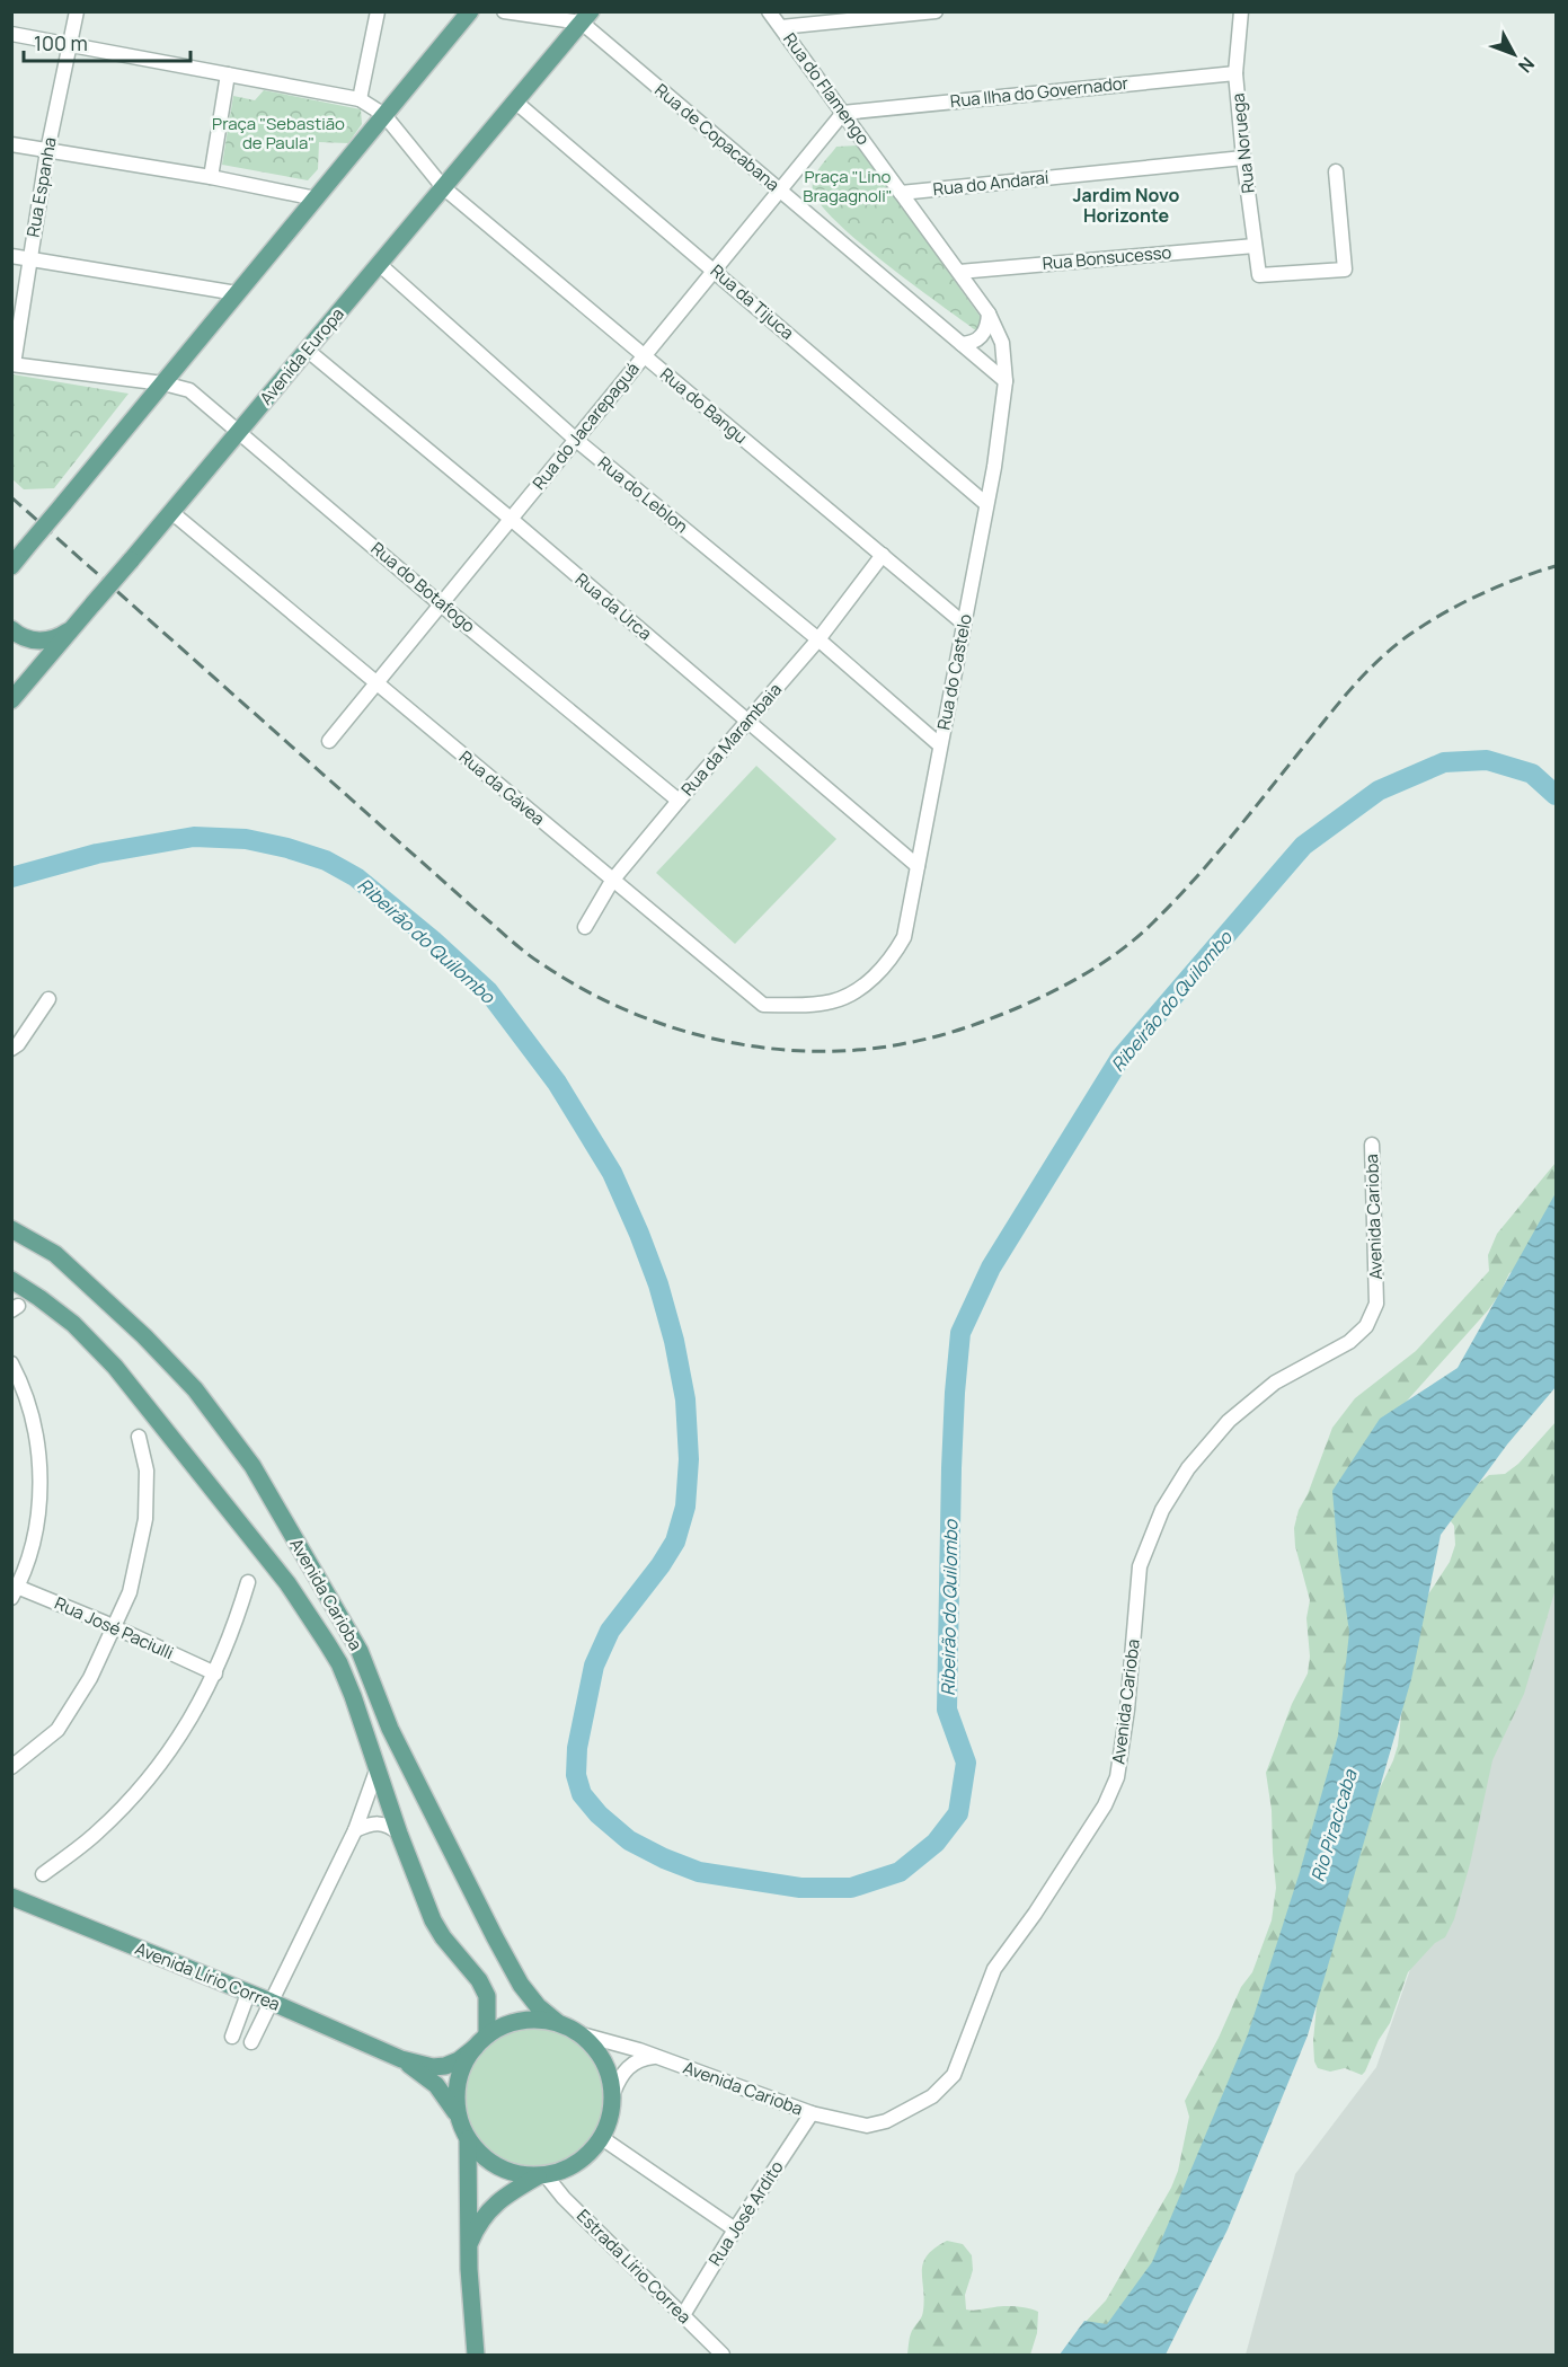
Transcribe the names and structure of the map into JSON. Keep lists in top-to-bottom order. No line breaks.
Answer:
{"streets":{"main road":["Avenida Europa","Avenida Carioba","Avenida Lírio Correa"],"street":["Rua do Flamengo","Rua Ilha do Governador","Rua de Copacabana","Rua Noruega","Rua do Andaraí","Rua Espanha","Rua Bonsucesso","Rua da Tijuca","Rua do Bangu","Rua do Jacarepaguá","Rua do Leblon","Rua do Botafogo","Rua da Urca","Rua do Castelo","Rua da Marambaia","Rua da Gávea","Rua José Paciulli","Rua José Ardito","Estrada Lírio Correa"]},"crossings":[["Rua do Flamengo","Rua Ilha do Governador"],["Rua do Flamengo","Rua do Andaraí"],["Rua do Flamengo","Rua Bonsucesso"],["Rua do Flamengo","Rua do Jacarepaguá"],["Rua do Flamengo","Rua do Castelo"],["Rua Ilha do Governador","Rua Noruega"],["Rua Ilha do Governador","Rua do Jacarepaguá"],["Rua de Copacabana","Avenida Europa"],["Rua de Copacabana","Rua do Jacarepaguá"],["Rua de Copacabana","Rua do Castelo"],["Rua Noruega","Rua do Andaraí"],["Rua Noruega","Rua Bonsucesso"],["Rua Espanha","Rua do Botafogo"],["Rua da Tijuca","Avenida Europa"],["Rua da Tijuca","Rua do Jacarepaguá"],["Rua da Tijuca","Rua do Castelo"],["Avenida Europa","Rua do Bangu"],["Avenida Europa","Rua do Leblon"],["Avenida Europa","Rua do Botafogo"],["Avenida Europa","Rua da Urca"],["Avenida Europa","Rua da Gávea"],["Rua do Bangu","Rua do Jacarepaguá"],["Rua do Bangu","Rua do Castelo"],["Rua do Bangu","Rua da Marambaia"],["Rua do Jacarepaguá","Rua do Leblon"],["Rua do Jacarepaguá","Rua do Botafogo"],["Rua do Jacarepaguá","Rua da Urca"],["Rua do Jacarepaguá","Rua da Gávea"],["Rua do Leblon","Rua do Castelo"],["Rua do Leblon","Rua da Marambaia"],["Rua do Botafogo","Rua da Marambaia"],["Rua da Urca","Rua do Castelo"],["Rua da Urca","Rua da Marambaia"],["Rua do Castelo","Rua da Gávea"],["Rua da Marambaia","Rua da Gávea"],["Avenida Carioba","Avenida Lírio Correa"],["Avenida Carioba","Rua José Ardito"],["Avenida Carioba","Estrada Lírio Correa"],["Avenida Lírio Correa","Estrada Lírio Correa"],["Rua José Ardito","Estrada Lírio Correa"]],"districts":["Jardim Novo Horizonte"],"water":["Ribeirão do Quilombo","Rio Piracicaba"],"parks":["Praça \"Sebastião de Paula\"","Praça \"Lino Bragagnoli\""],"scale_bar":"100 m","north":"bottom right"}
